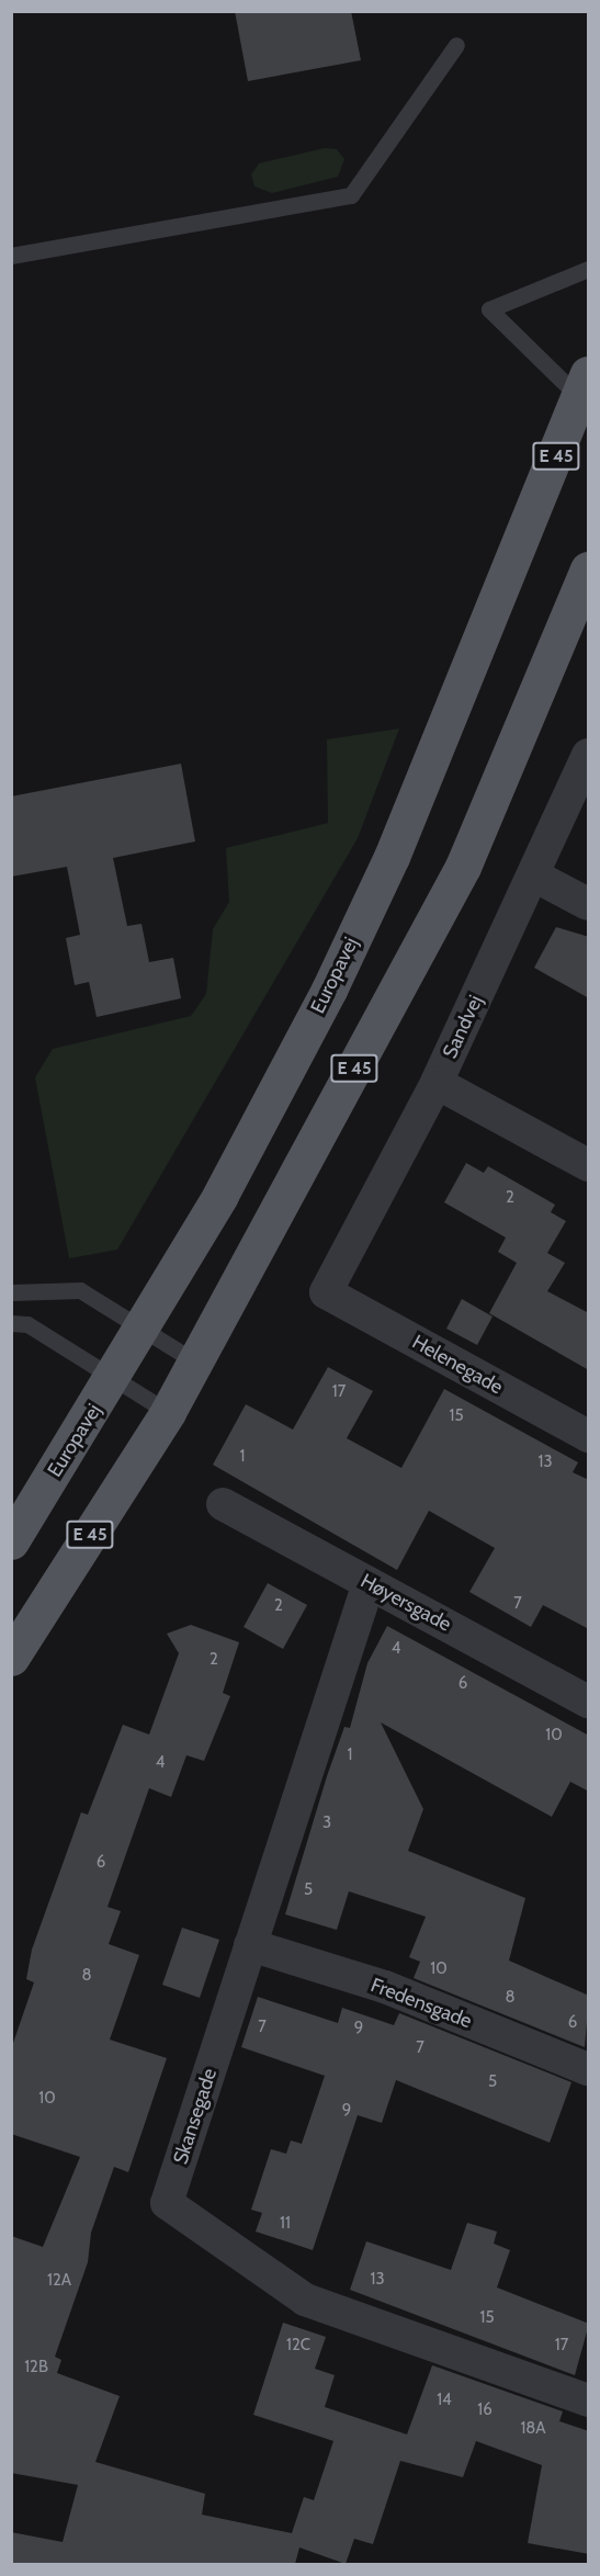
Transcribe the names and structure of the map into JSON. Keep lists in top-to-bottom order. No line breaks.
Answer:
{"streets":{"main road":["E 45","Europavej"],"street":["Sandvej","Helenegade","Høyersgade","Fredensgade","Skansegade"]},"crossings":[["Sandvej","Helenegade"],["Høyersgade","Skansegade"],["Fredensgade","Skansegade"]],"house_numbers":["2","17","15","1","13","7","2","4","2","6","10","1","4","3","6","5","10","8","8","6","7","9","7","5","10","9","11","13","12A","15","12C","17","12B","14","16","18A"]}
